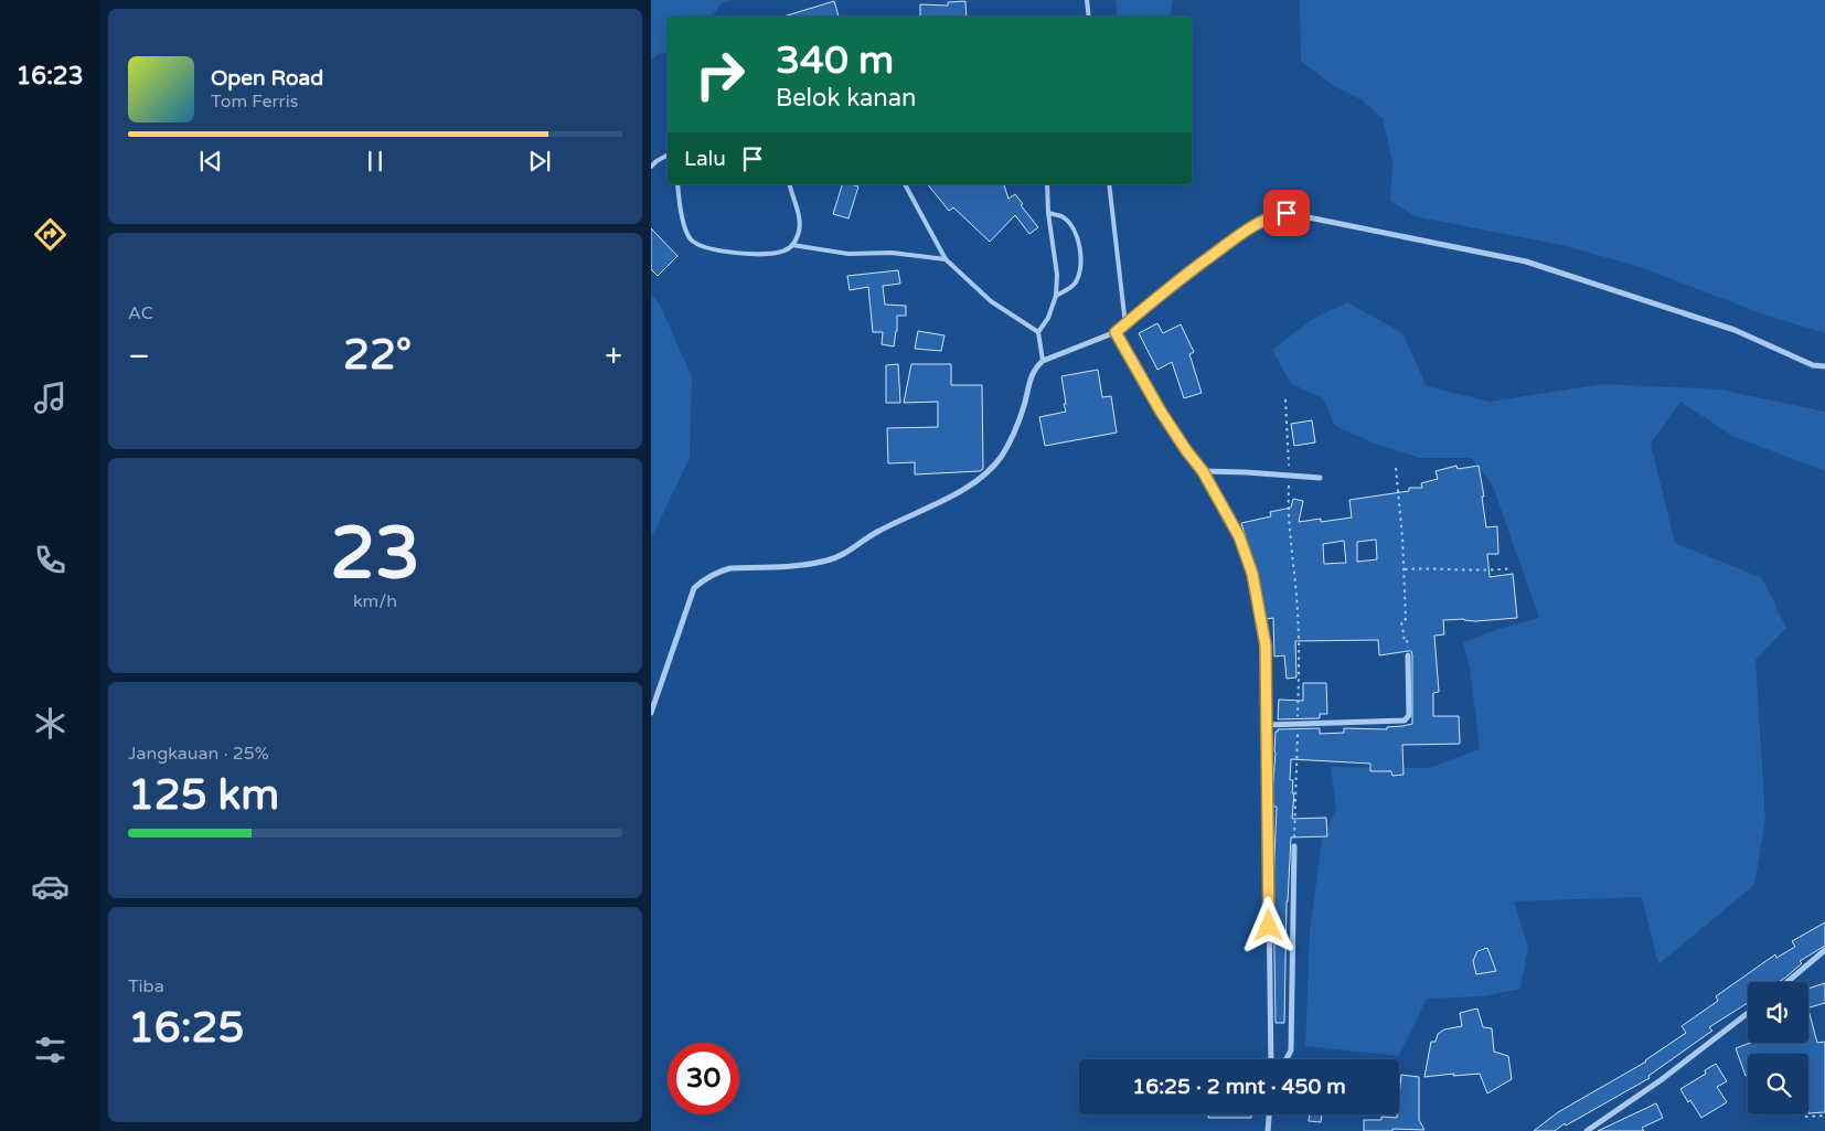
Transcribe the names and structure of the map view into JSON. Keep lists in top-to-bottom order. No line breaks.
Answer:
{"page":{"tabs":"16:23","turn":["340 m","Belok kanan"],"song":["Open Road","Tom Ferris"],"then":"Lalu","tile":["AC",["23","km/h"],["Jangkauan · 25%","125 km"],["Tiba","16:25"]],"heat":["−","22°","+"],"limit":"30","trip":"16:25 · 2 mnt · 450 m"}}
